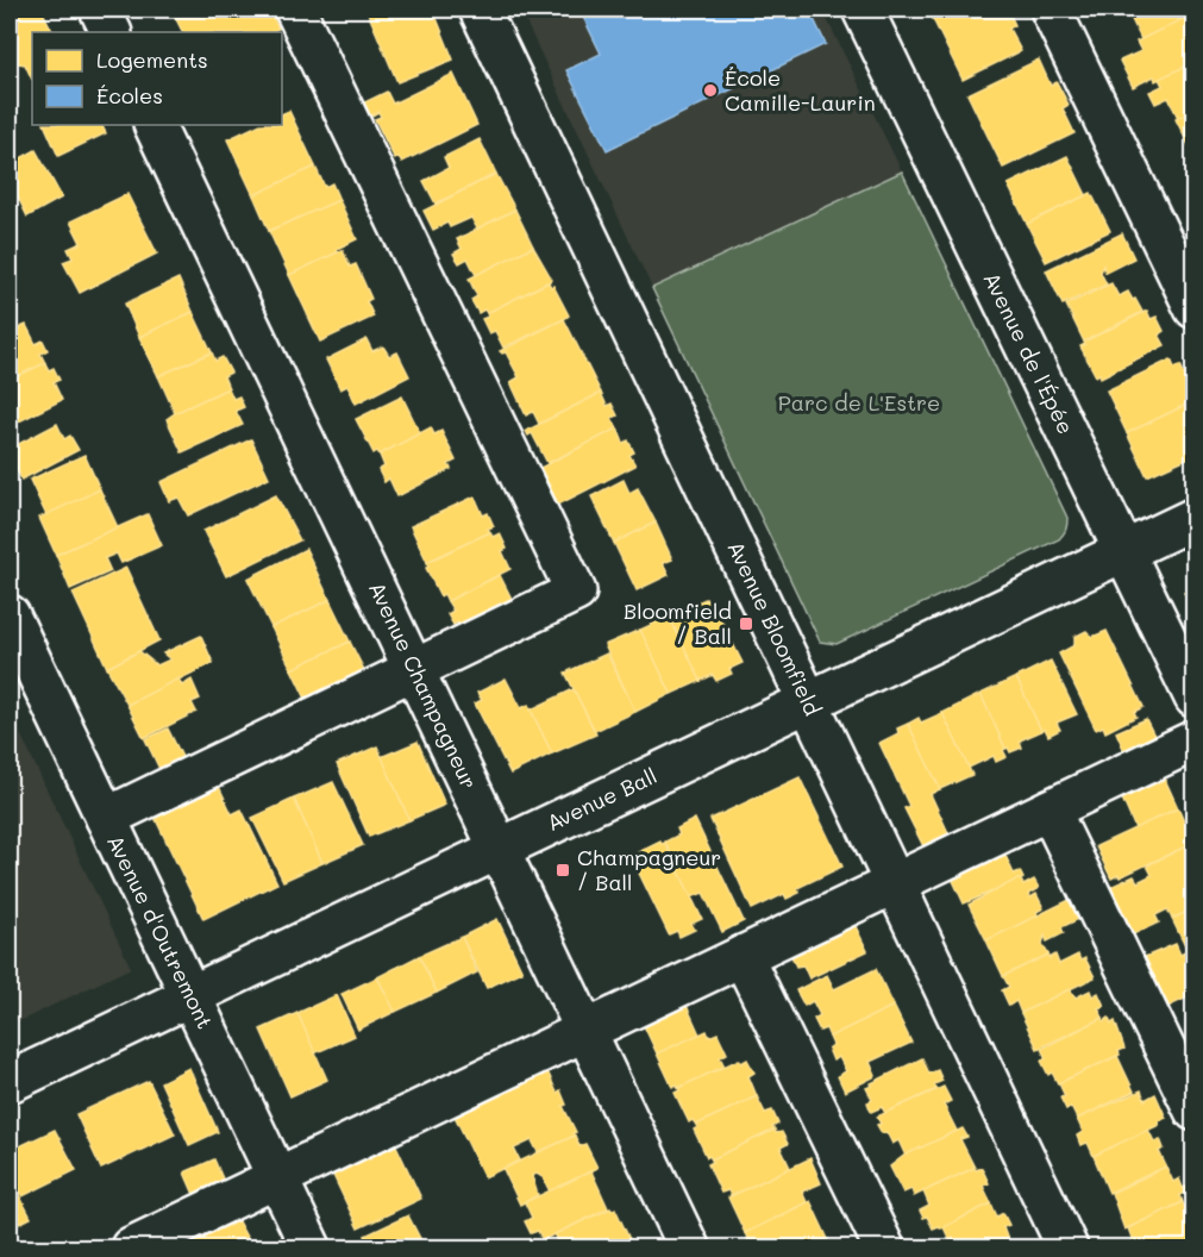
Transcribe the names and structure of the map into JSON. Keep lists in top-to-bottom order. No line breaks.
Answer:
{"streets":{"street":["Avenue de l'Épée","Avenue Bloomfield","Avenue Champagneur","Avenue Ball","Avenue d'Outremont"]},"crossings":[["Avenue de l'Épée","Avenue Ball"],["Avenue Bloomfield","Avenue Ball"],["Avenue Champagneur","Avenue Ball"],["Avenue Ball","Avenue d'Outremont"]],"parks":["Parc de L'Estre"],"places":{"other":["École Camille-Laurin"],"transit":["Bloomfield / Ball","Champagneur / Ball"]},"legend":["Logements","Écoles"]}
